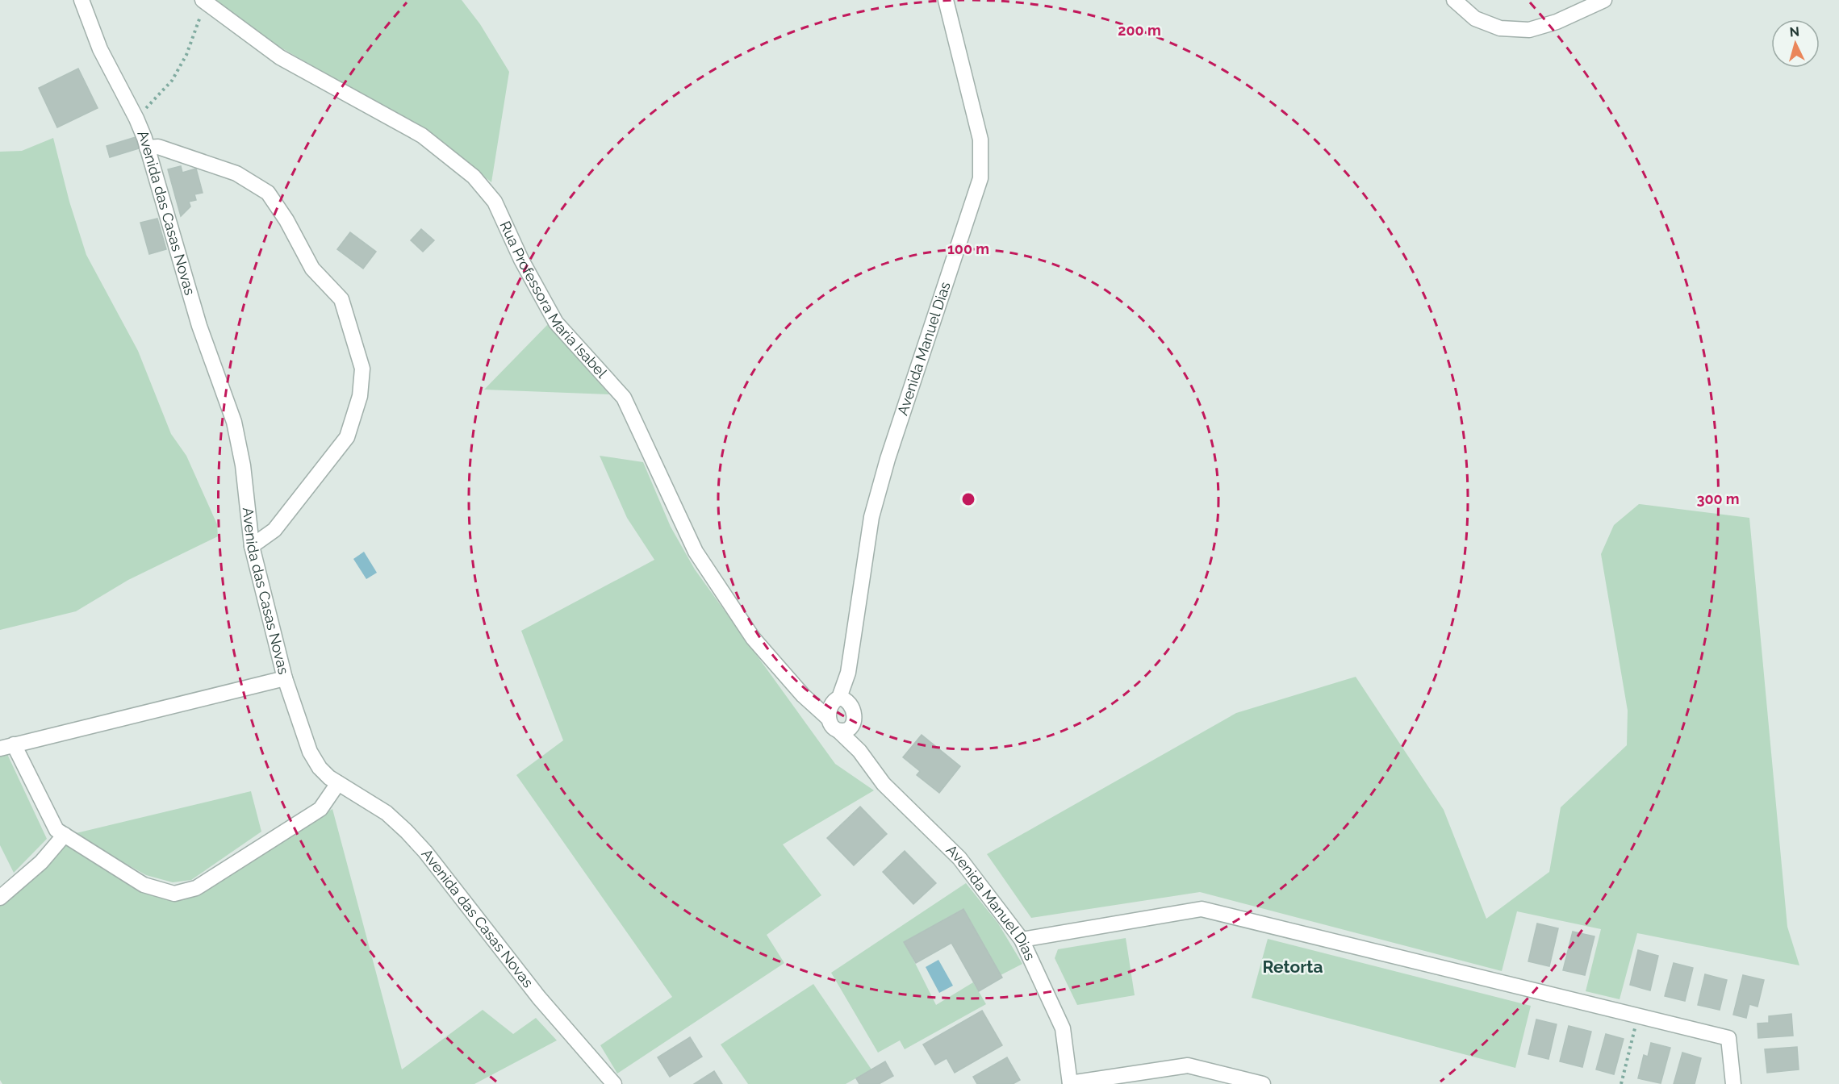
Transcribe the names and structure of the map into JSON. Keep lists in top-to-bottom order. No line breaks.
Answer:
{"streets":{"street":["Avenida das Casas Novas","Rua Professora Maria Isabel","Avenida Manuel Dias"]},"crossings":[["Rua Professora Maria Isabel","Avenida Manuel Dias"]],"districts":["Retorta"],"north":"top","rings":["200 m","100 m","300 m"]}
